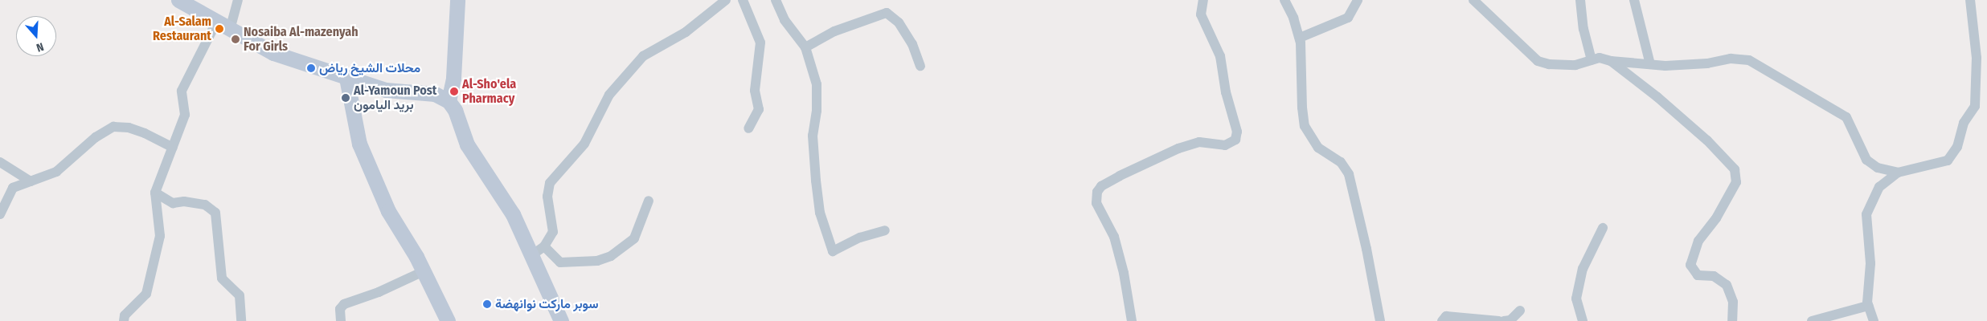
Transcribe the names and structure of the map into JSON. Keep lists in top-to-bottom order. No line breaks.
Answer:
{"places":["Al-Salam Restaurant","Nosaiba Al-mazenyah For Girls","محلات الشيخ رياض","Al-Sho'ela Pharmacy","Al-Yamoun Post بريد اليامون","سوبر ماركت نوانهضة"],"north":"bottom"}
